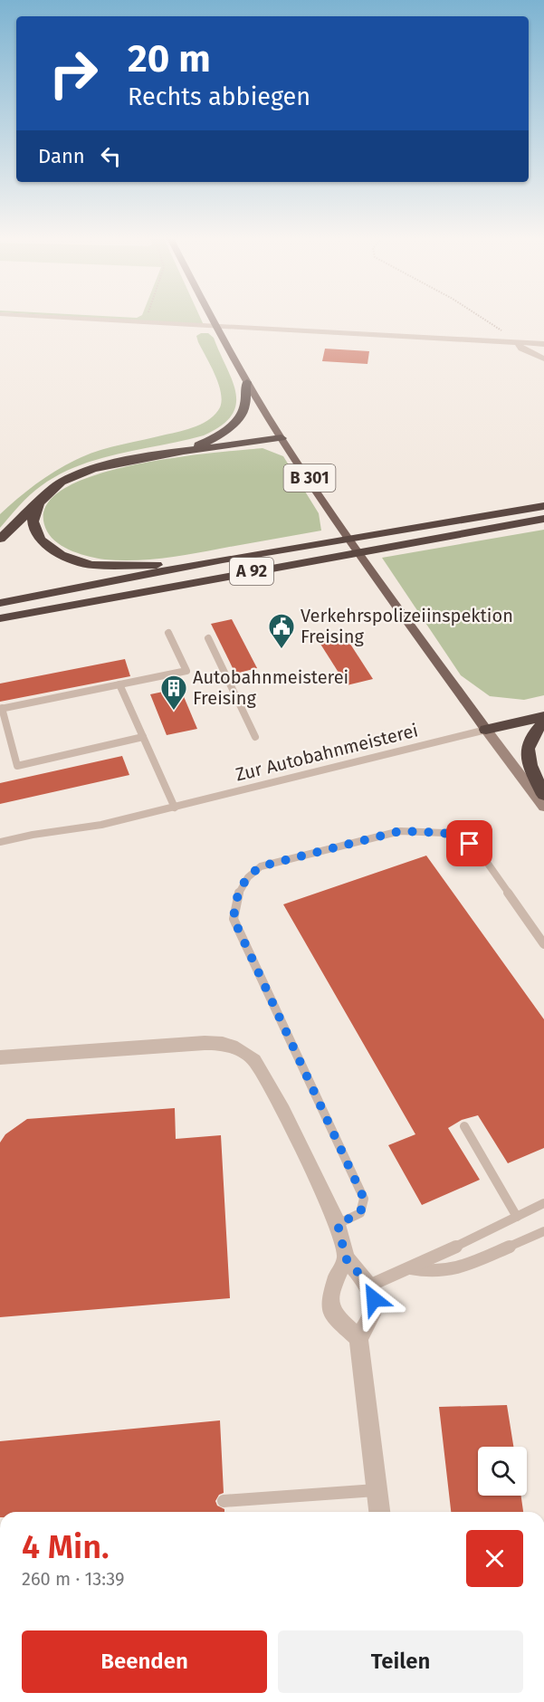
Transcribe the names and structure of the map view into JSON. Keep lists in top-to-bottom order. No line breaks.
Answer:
{"streets":{"highway":["A 92"],"main road":["B 301"],"lane":["Zur Autobahnmeisterei"]},"crossings":[["B 301","Zur Autobahnmeisterei"]],"places":{"public building":["Verkehrspolizeiinspektion Freising"],"building":["Autobahnmeisterei Freising"]},"page":{"turn":["20 m","Rechts abbiegen"],"then":"Dann","heading":["4 Min.","260 m · 13:39"],"buttons":["Beenden","Teilen"]}}
